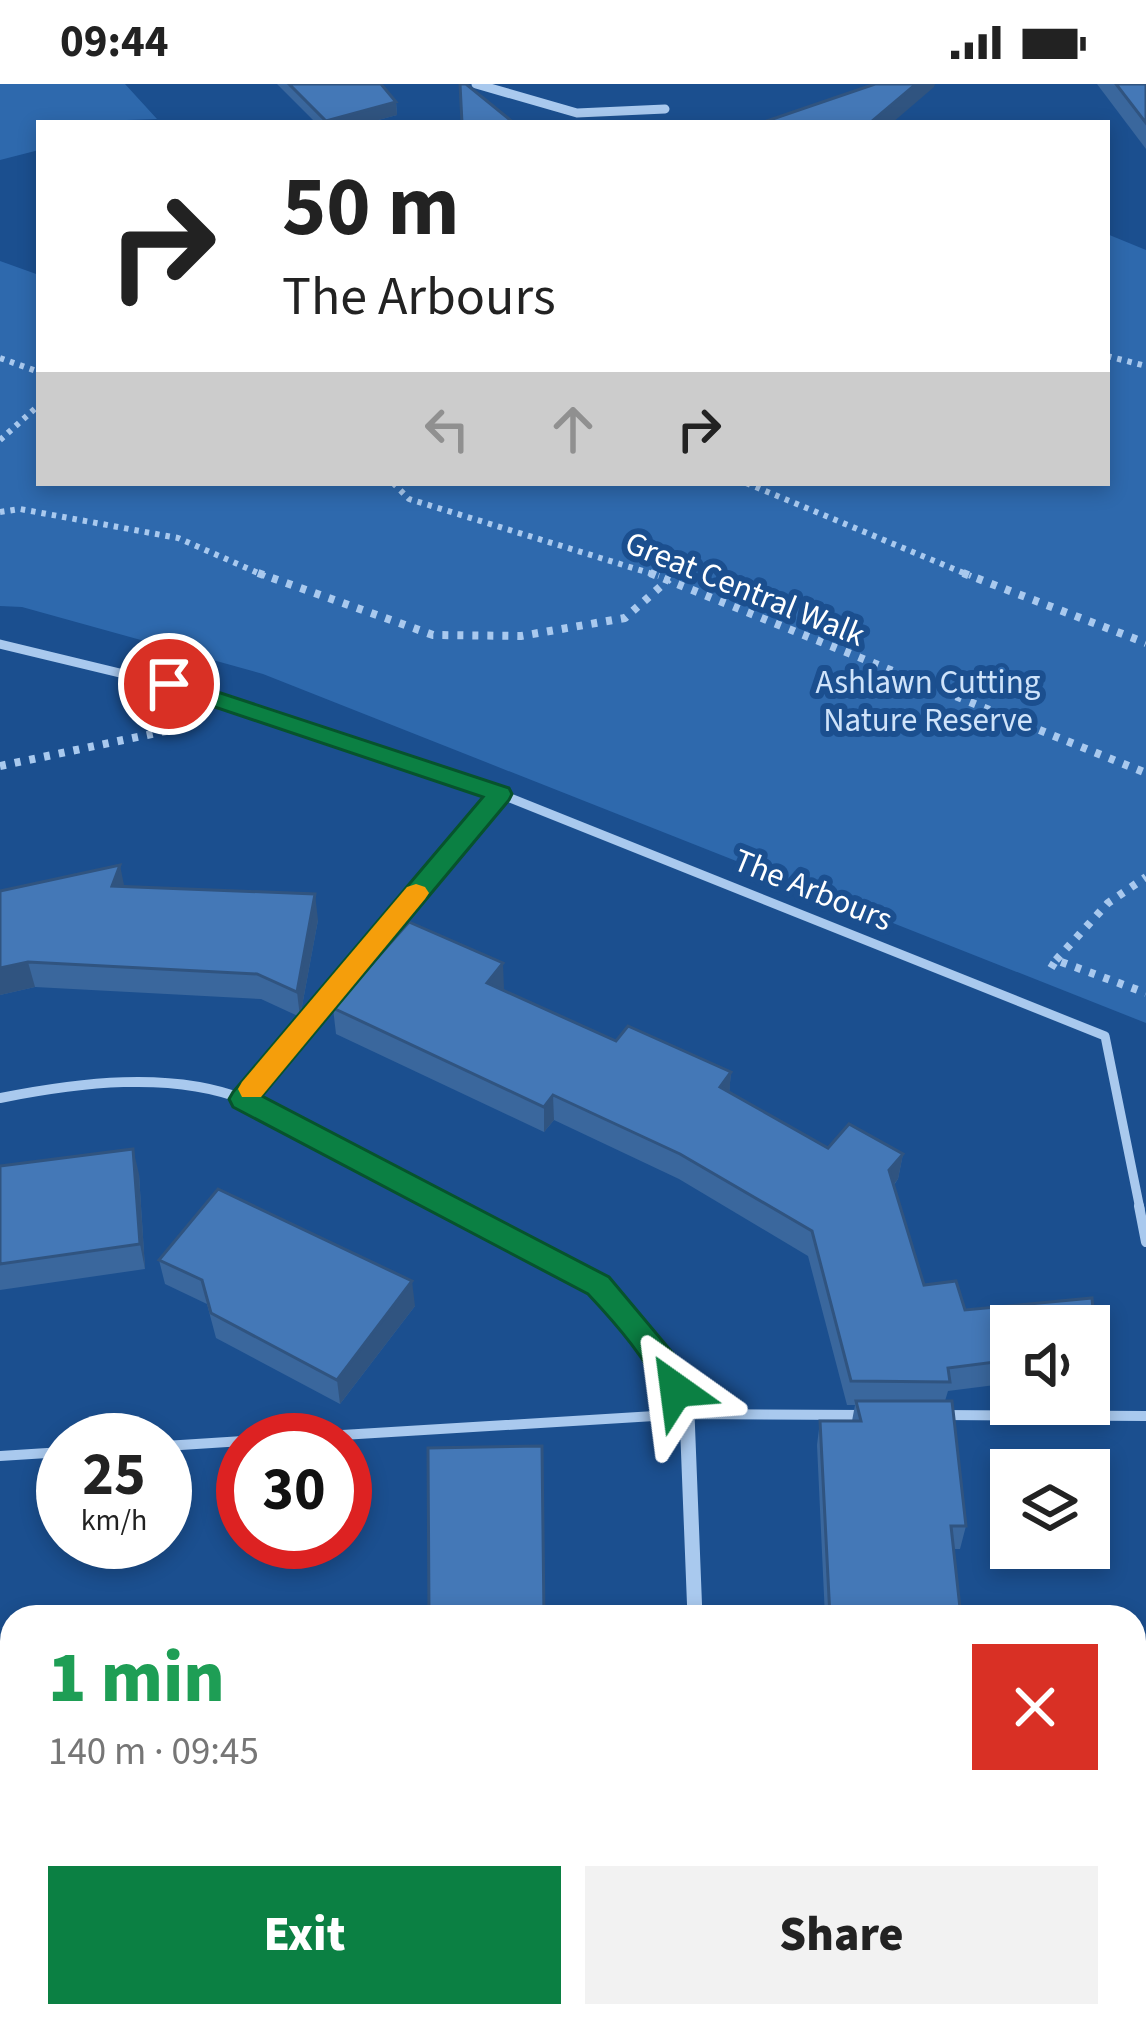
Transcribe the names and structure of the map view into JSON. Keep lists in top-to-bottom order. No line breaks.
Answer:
{"streets":{"lane":["The Arbours"],"path":["Great Central Walk"]},"parks":["Ashlawn Cutting Nature Reserve"],"page":{"status":"09:44","turn":["50 m","The Arbours"],"speed":"25 km/h","limit":"30","heading":["1 min","140 m · 09:45"],"buttons":["Exit","Share"]}}
